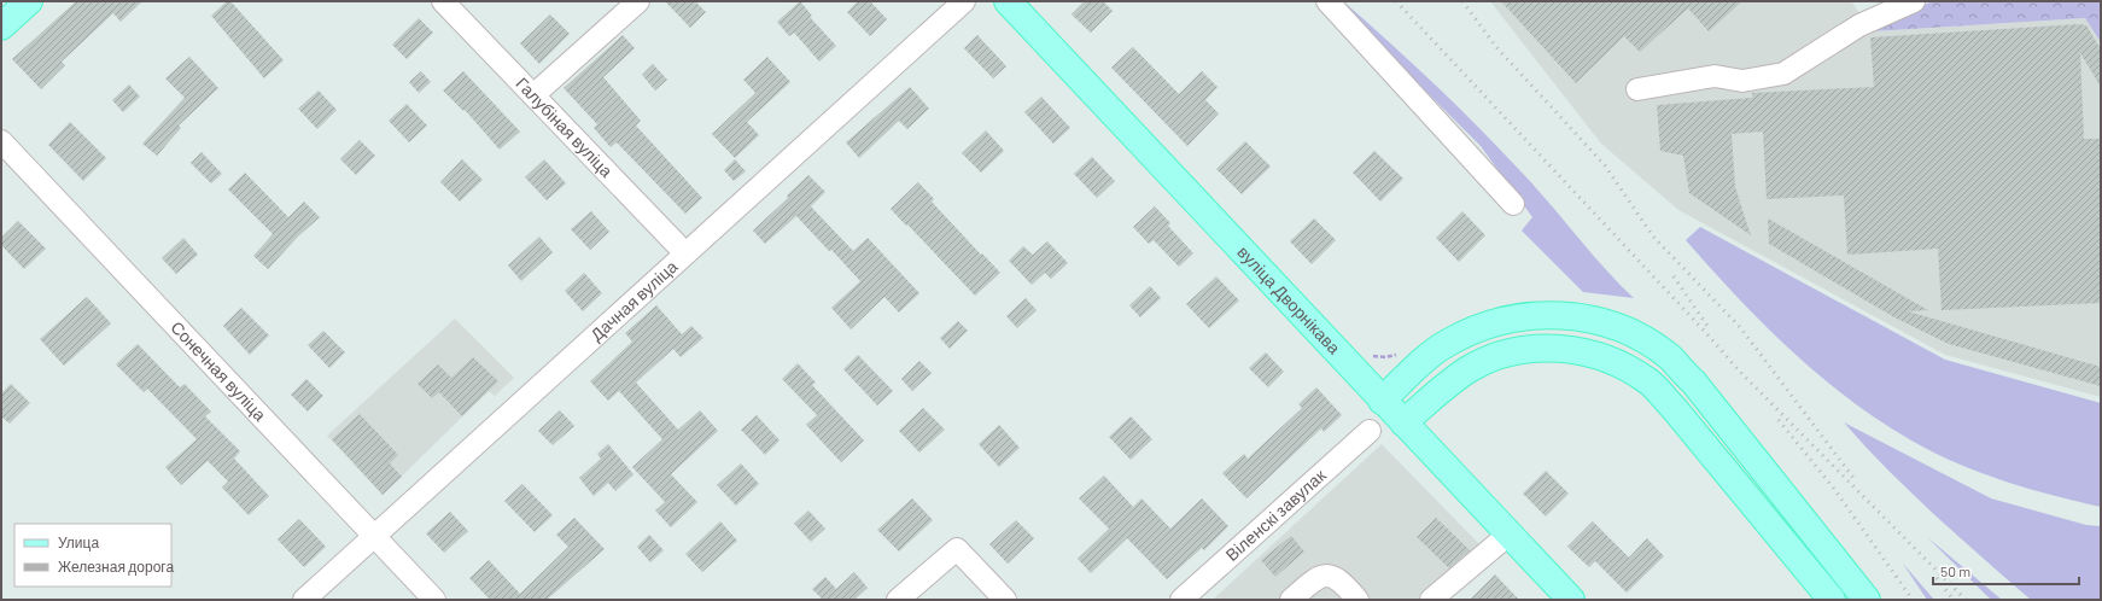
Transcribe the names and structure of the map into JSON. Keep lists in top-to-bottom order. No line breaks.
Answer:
{"streets":{"main road":["вуліца Дворнікава"],"street":["Галубіная вуліца","Дачная вуліца","Сонечная вуліца","Віленскі завулак"]},"crossings":[["Галубіная вуліца","Дачная вуліца"],["Дачная вуліца","Сонечная вуліца"]],"legend":["Улица","Железная дорога"],"scale_bar":"50 m"}
